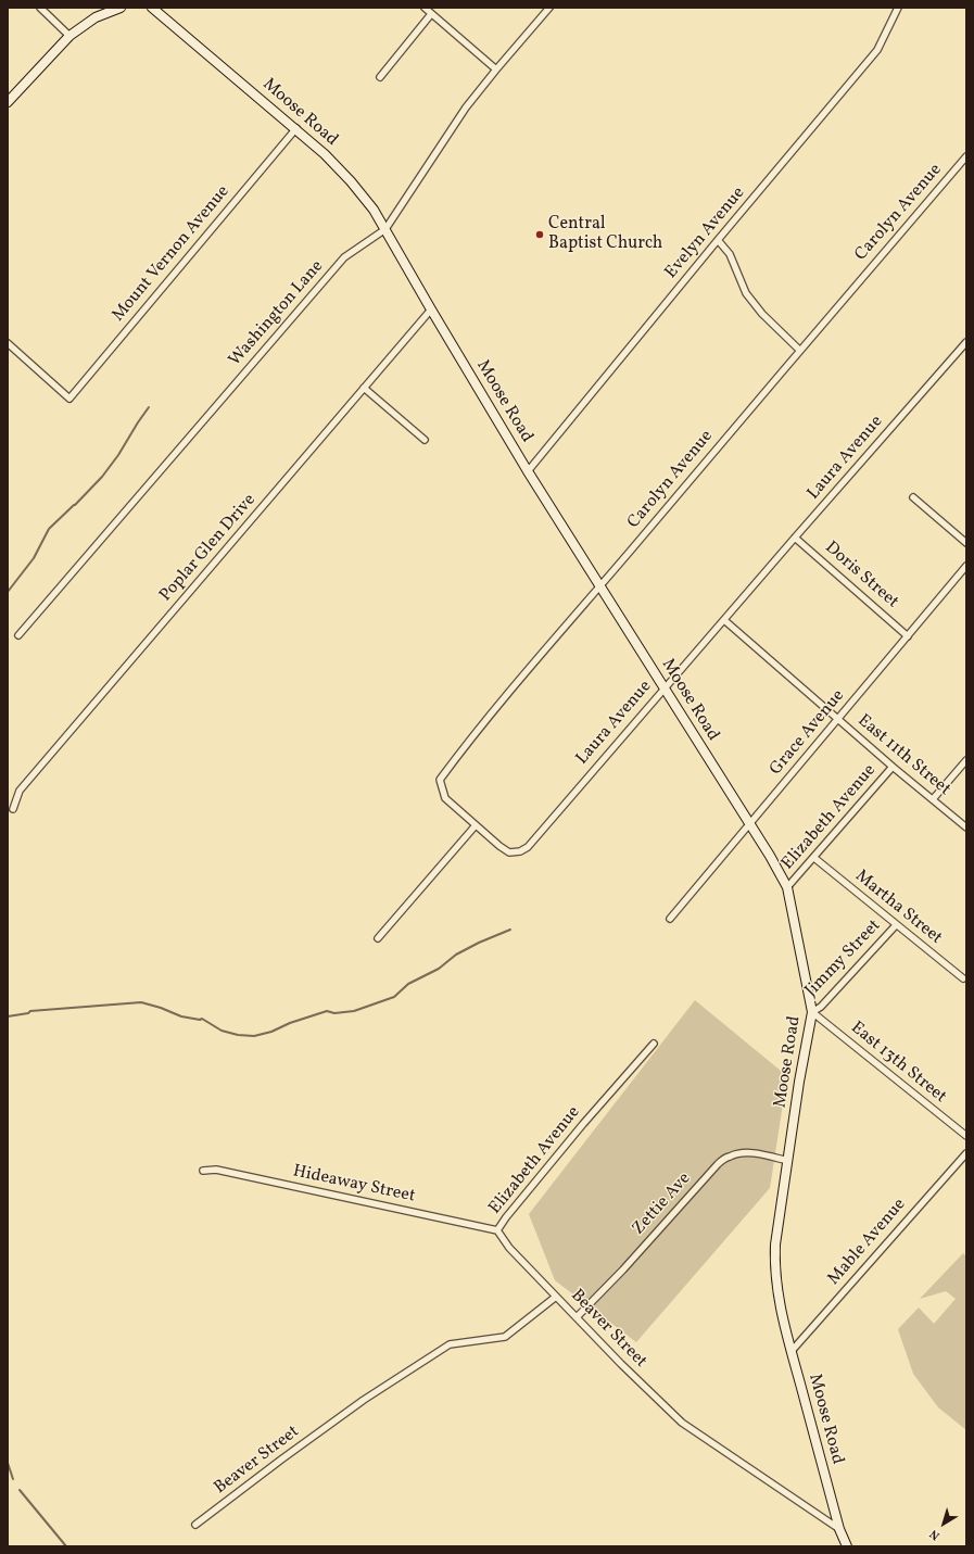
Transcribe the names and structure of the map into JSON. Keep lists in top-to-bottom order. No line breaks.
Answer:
{"streets":{"street":["Moose Road","Carolyn Avenue","Evelyn Avenue","Mount Vernon Avenue","Washington Lane","Laura Avenue","Poplar Glen Drive","Doris Street","Grace Avenue","East 11th Street","Elizabeth Avenue","Martha Street","Jimmy Street","East 13th Street","Hideaway Street","Zettie Ave","Mable Avenue","Beaver Street"]},"crossings":[["Moose Road","Carolyn Avenue"],["Moose Road","Evelyn Avenue"],["Moose Road","Mount Vernon Avenue"],["Moose Road","Washington Lane"],["Moose Road","Laura Avenue"],["Moose Road","Poplar Glen Drive"],["Moose Road","Grace Avenue"],["Moose Road","Elizabeth Avenue"],["Moose Road","Jimmy Street"],["Moose Road","East 13th Street"],["Moose Road","Zettie Ave"],["Moose Road","Mable Avenue"],["Moose Road","Beaver Street"],["Carolyn Avenue","Laura Avenue"],["Laura Avenue","Doris Street"],["Laura Avenue","East 11th Street"],["Doris Street","Grace Avenue"],["Grace Avenue","East 11th Street"],["East 11th Street","Elizabeth Avenue"],["Elizabeth Avenue","Martha Street"],["Elizabeth Avenue","Hideaway Street"],["Elizabeth Avenue","Beaver Street"],["Martha Street","Jimmy Street"],["Jimmy Street","East 13th Street"],["Zettie Ave","Beaver Street"]],"places":["Central Baptist Church"],"north":"bottom left"}
